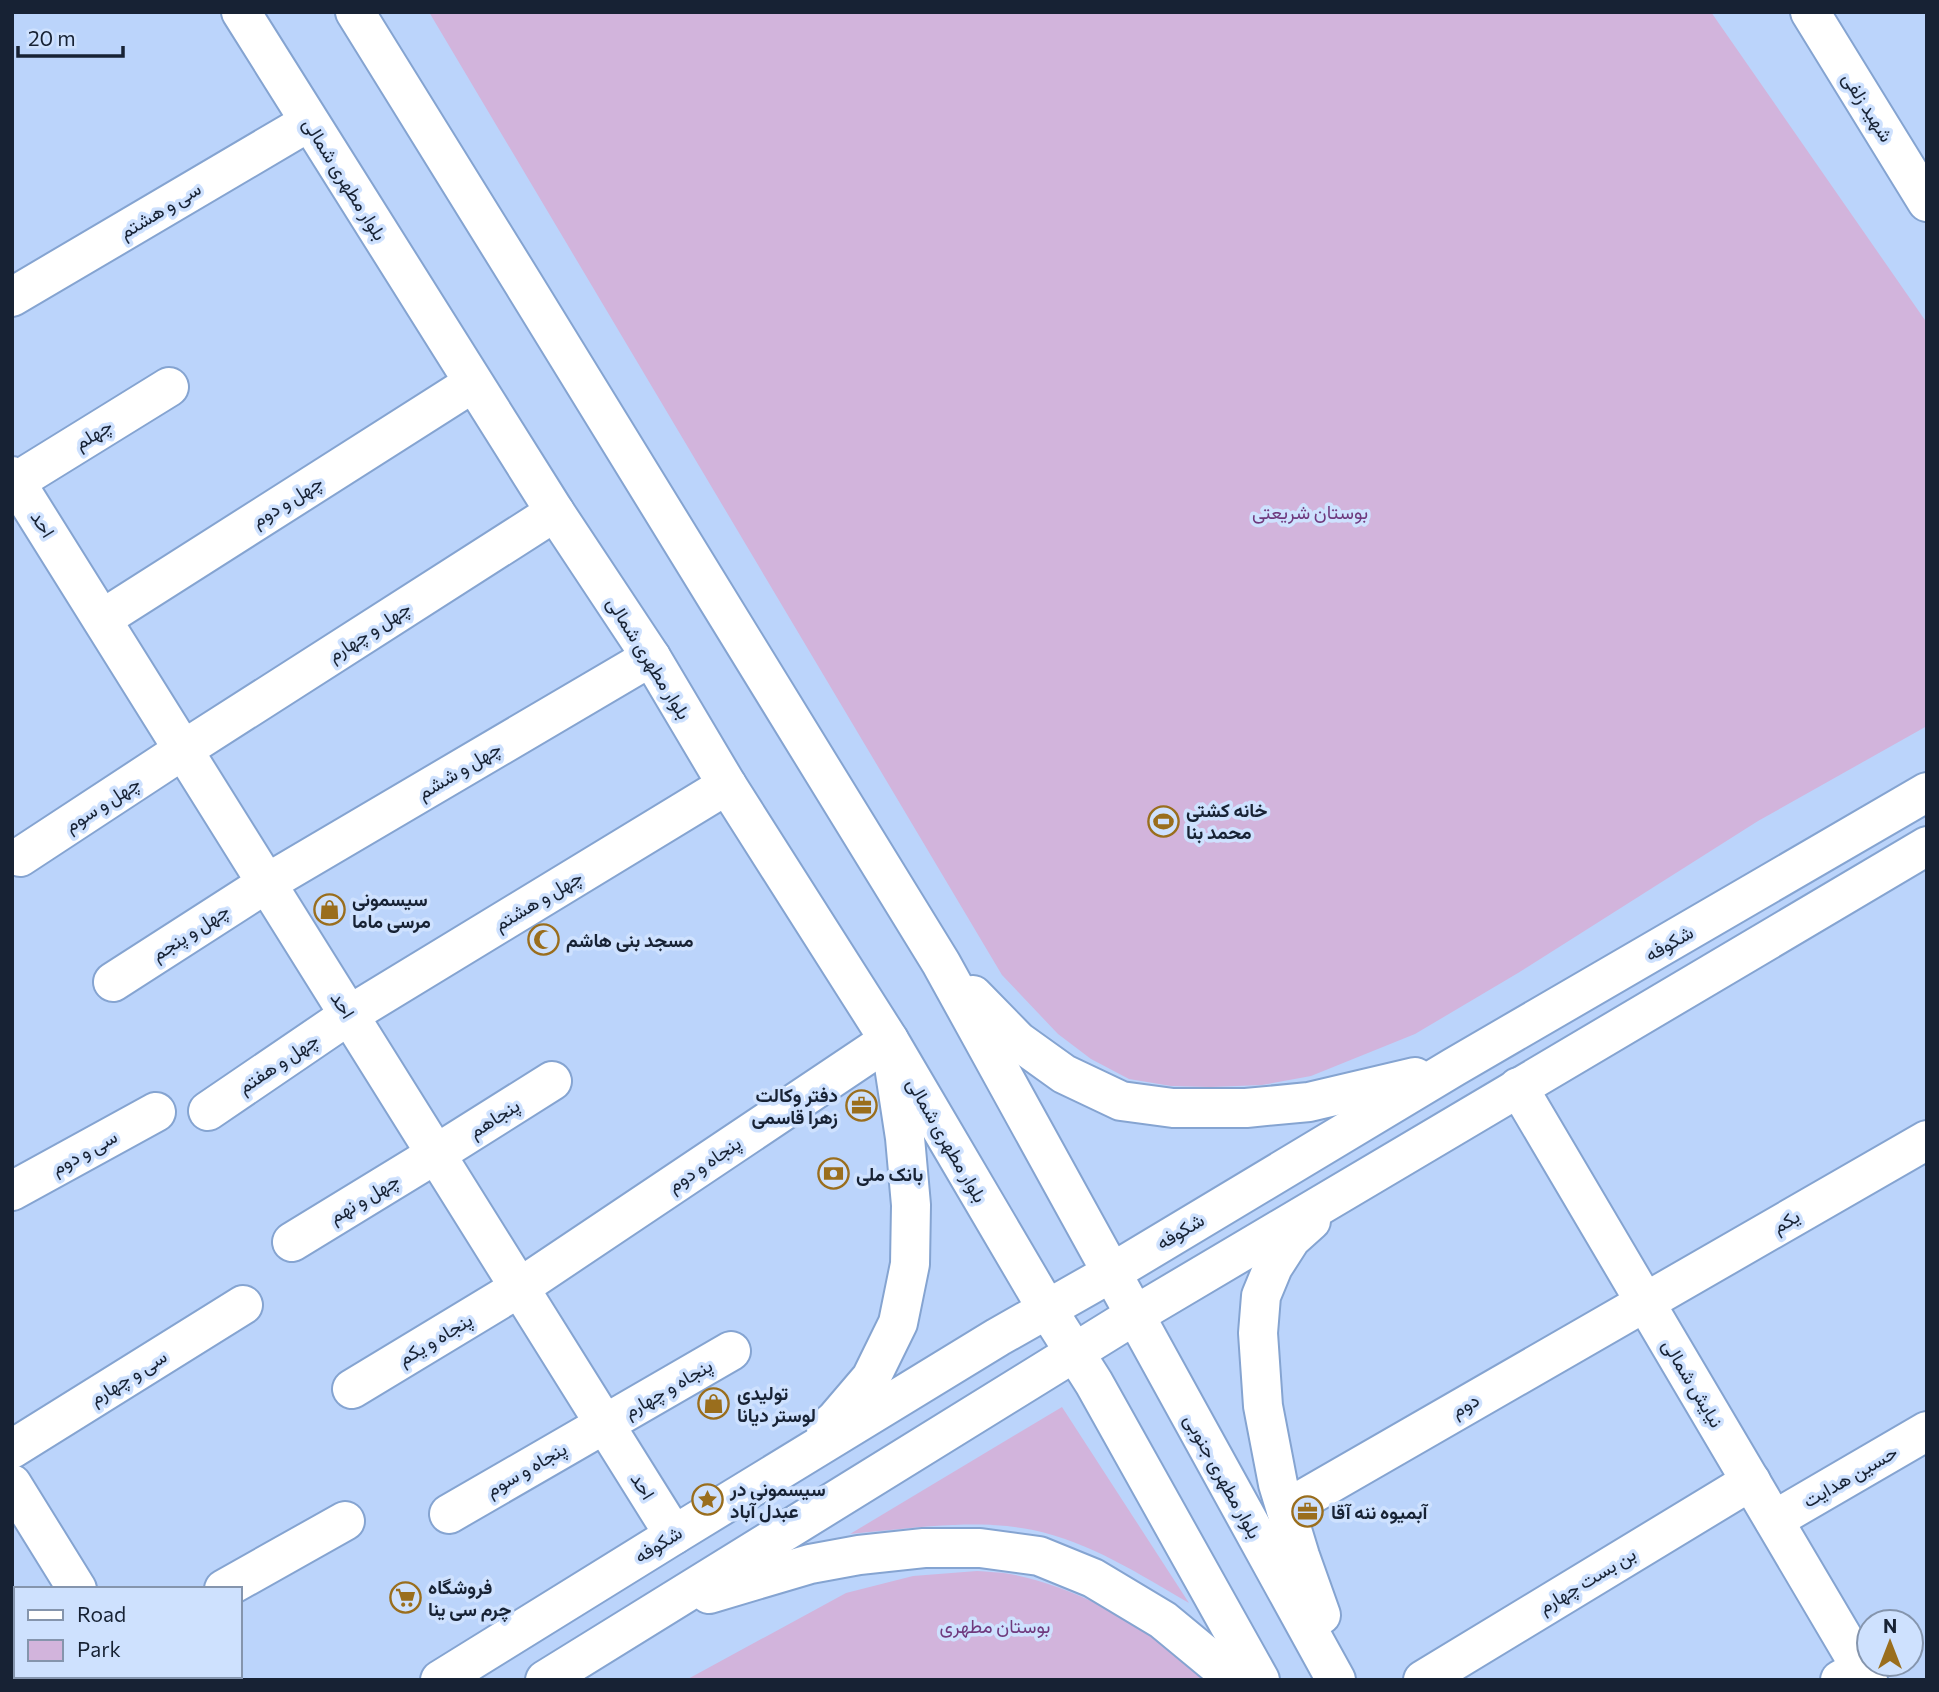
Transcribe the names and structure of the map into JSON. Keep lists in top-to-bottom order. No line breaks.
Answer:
{"streets":{"main road":["شهید زلفی","بلوار مطهری شمالی","سی و هشتم","چهلم","چهل و دوم","احد","چهل و چهارم","چهل و ششم","چهل و سوم","چهل و هشتم","چهل و پنجم","شکوفه","چهل و هفتم","پنجاهم","سی و دوم","پنجاه و دوم","چهل و نهم","یکم","پنجاه و یکم","سی و چهارم","نیایش شمالی","پنجاه و چهارم","دوم","پنجاه و سوم","بلوار مطهری جنوبی","حسین هدایت","بن بست چهارم"]},"crossings":[["بلوار مطهری شمالی","سی و هشتم"],["بلوار مطهری شمالی","چهل و دوم"],["بلوار مطهری شمالی","چهل و چهارم"],["بلوار مطهری شمالی","چهل و ششم"],["بلوار مطهری شمالی","چهل و هشتم"],["بلوار مطهری شمالی","شکوفه"],["بلوار مطهری شمالی","پنجاه و دوم"],["چهلم","احد"],["چهل و دوم","احد"],["احد","چهل و چهارم"],["احد","چهل و ششم"],["احد","چهل و سوم"],["احد","چهل و هشتم"],["احد","چهل و پنجم"],["احد","شکوفه"],["احد","چهل و هفتم"],["احد","پنجاهم"],["احد","پنجاه و دوم"],["احد","چهل و نهم"],["احد","پنجاه و یکم"],["احد","پنجاه و چهارم"],["احد","پنجاه و سوم"],["چهل و چهارم","چهل و سوم"],["چهل و ششم","چهل و پنجم"],["چهل و هشتم","چهل و هفتم"],["شکوفه","بلوار مطهری جنوبی"],["پنجاهم","چهل و نهم"],["پنجاه و دوم","پنجاه و یکم"],["یکم","نیایش شمالی"],["یکم","دوم"],["نیایش شمالی","دوم"],["نیایش شمالی","حسین هدایت"],["نیایش شمالی","بن بست چهارم"],["پنجاه و چهارم","پنجاه و سوم"]],"parks":["بوستان شریعتی","بوستان مطهری"],"places":{"sports":["خانه کشتی محمد بنا"],"shop":["سیسمونی مرسی ماما","تولیدی لوستر دیانا"],"mosque":["مسجد بنی هاشم"],"office":["دفتر وکالت زهرا قاسمی","آبمیوه ننه آقا"],"bank":["بانک ملی"],"place":["سیسمونی در عبدل آباد"],"supermarket":["فروشگاه چرم سی ینا"]},"legend":["Road","Park"],"scale_bar":"20 m","north":"top"}
